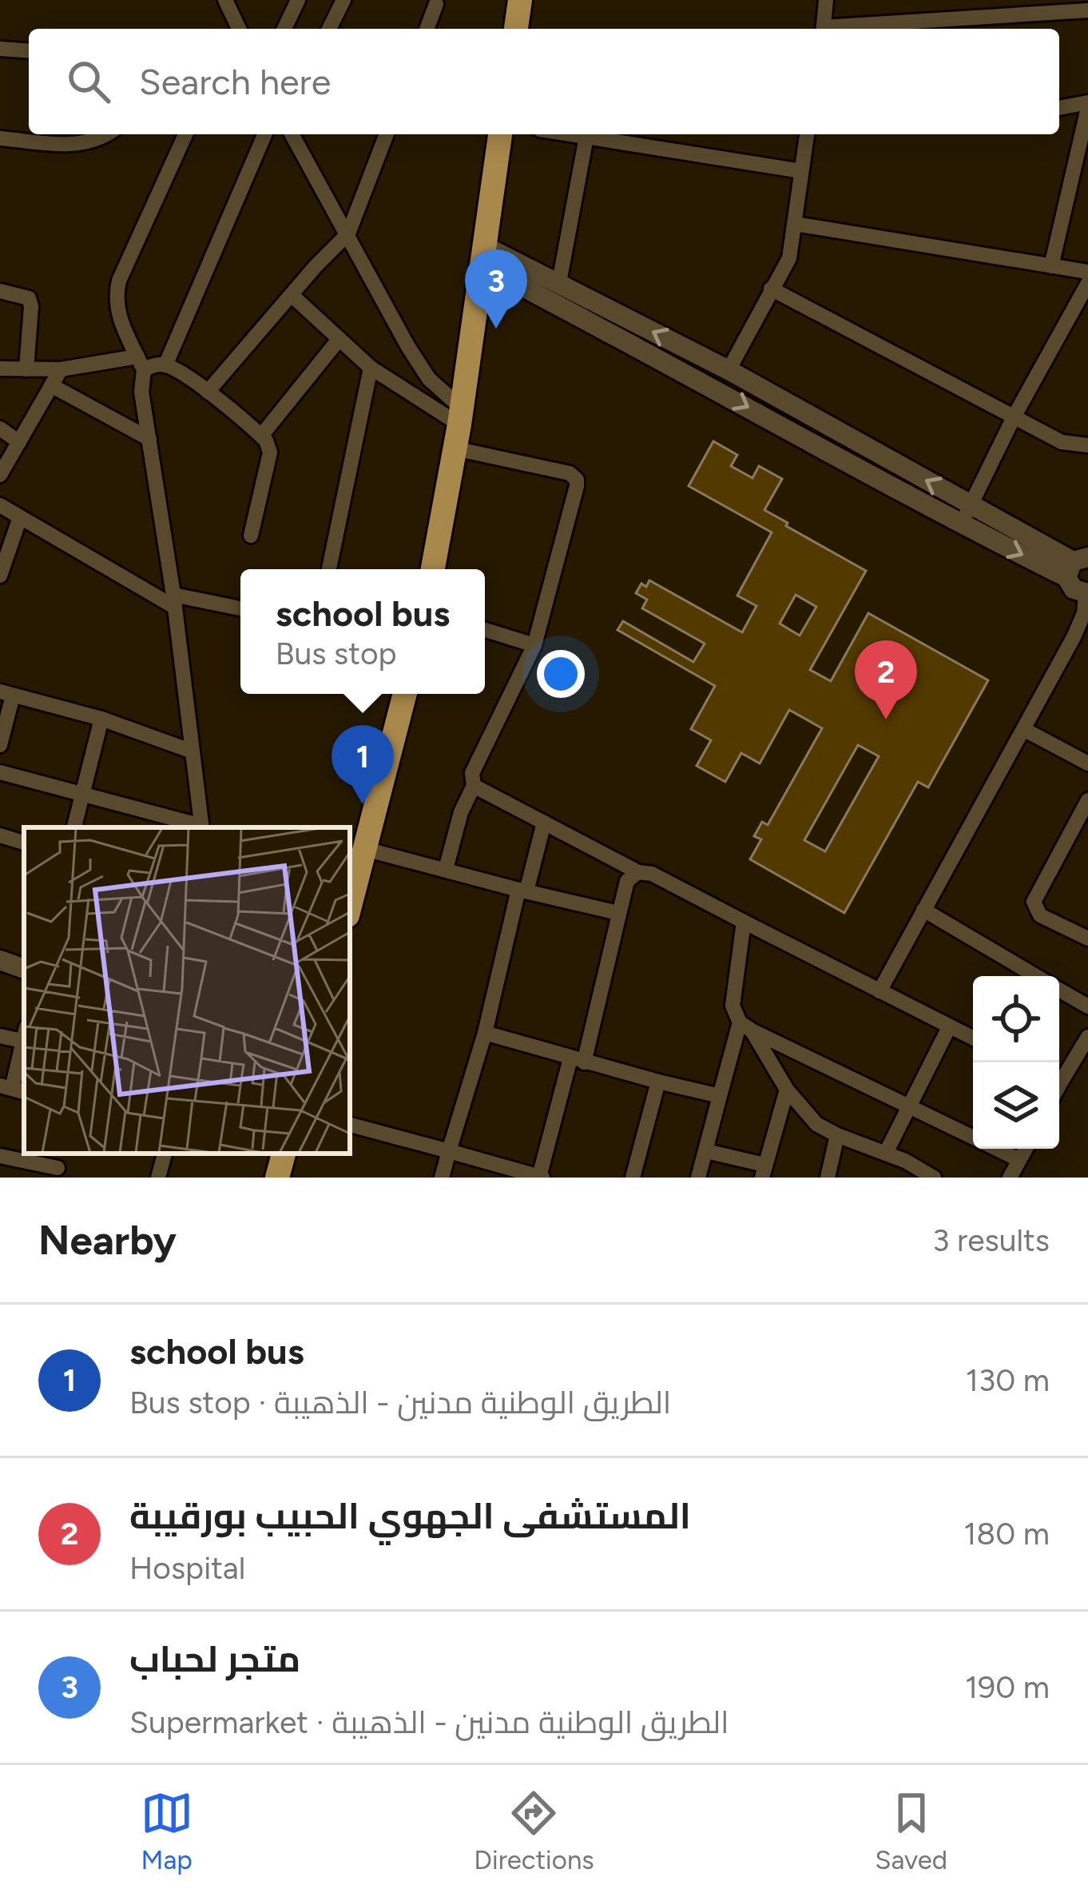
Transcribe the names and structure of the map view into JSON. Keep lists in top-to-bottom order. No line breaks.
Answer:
{"page":{"search":"Search here","pins":["3","2","1"],"popup":["school bus","Bus stop"],"heading":["Nearby","3 results"],"list":[{"mark":"1","name":"school bus","note":"Bus stop · الطريق الوطنية مدنين - الذهيبة","value":"130 m"},{"mark":"2","name":"المستشفى الجهوي الحبيب بورقيبة","note":"Hospital","value":"180 m"},{"mark":"3","name":"متجر لحباب","note":"Supermarket · الطريق الوطنية مدنين - الذهيبة","value":"190 m"}],"nav":["Map","Directions","Saved"]}}
